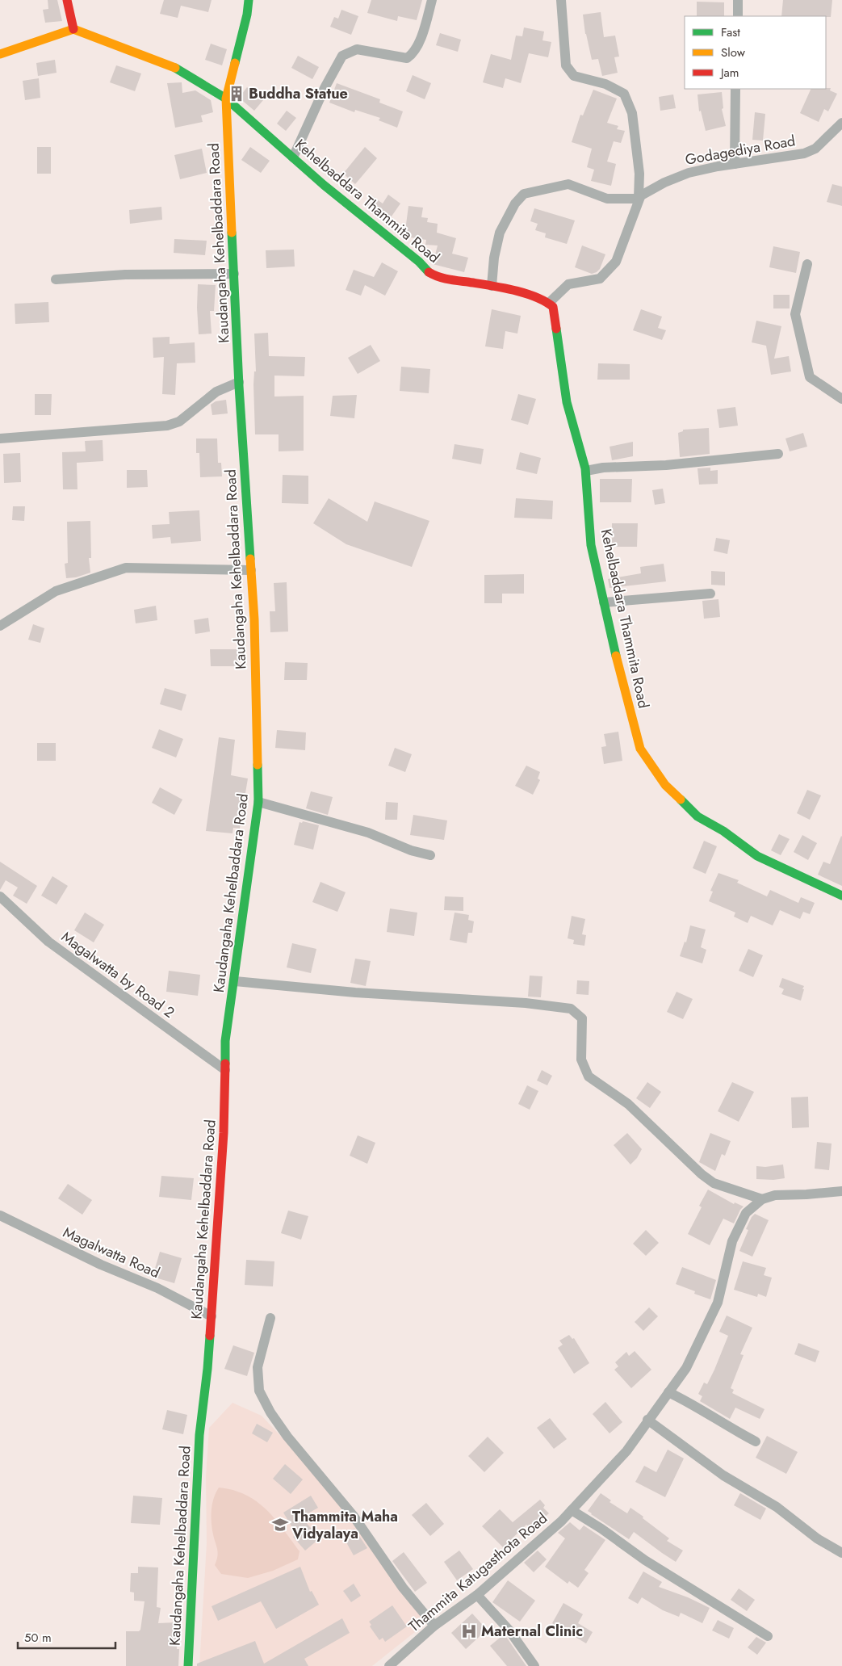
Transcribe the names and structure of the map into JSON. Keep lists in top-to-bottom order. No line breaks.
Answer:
{"streets":{"street":["Godagediya Road","Kehelbaddara Thammita Road","Kaudangaha Kehelbaddara Road","Magalwatta by Road 2","Magalwatta Road","Thammita Katugasthota Road"]},"crossings":[["Godagediya Road","Kehelbaddara Thammita Road"],["Kehelbaddara Thammita Road","Kaudangaha Kehelbaddara Road"],["Kaudangaha Kehelbaddara Road","Magalwatta by Road 2"],["Kaudangaha Kehelbaddara Road","Magalwatta Road"]],"places":{"building":["Buddha Statue"],"school or university":["Thammita Maha Vidyalaya"],"hospital":["Maternal Clinic"]},"legend":["Fast","Slow","Jam"],"scale_bar":"50 m"}
